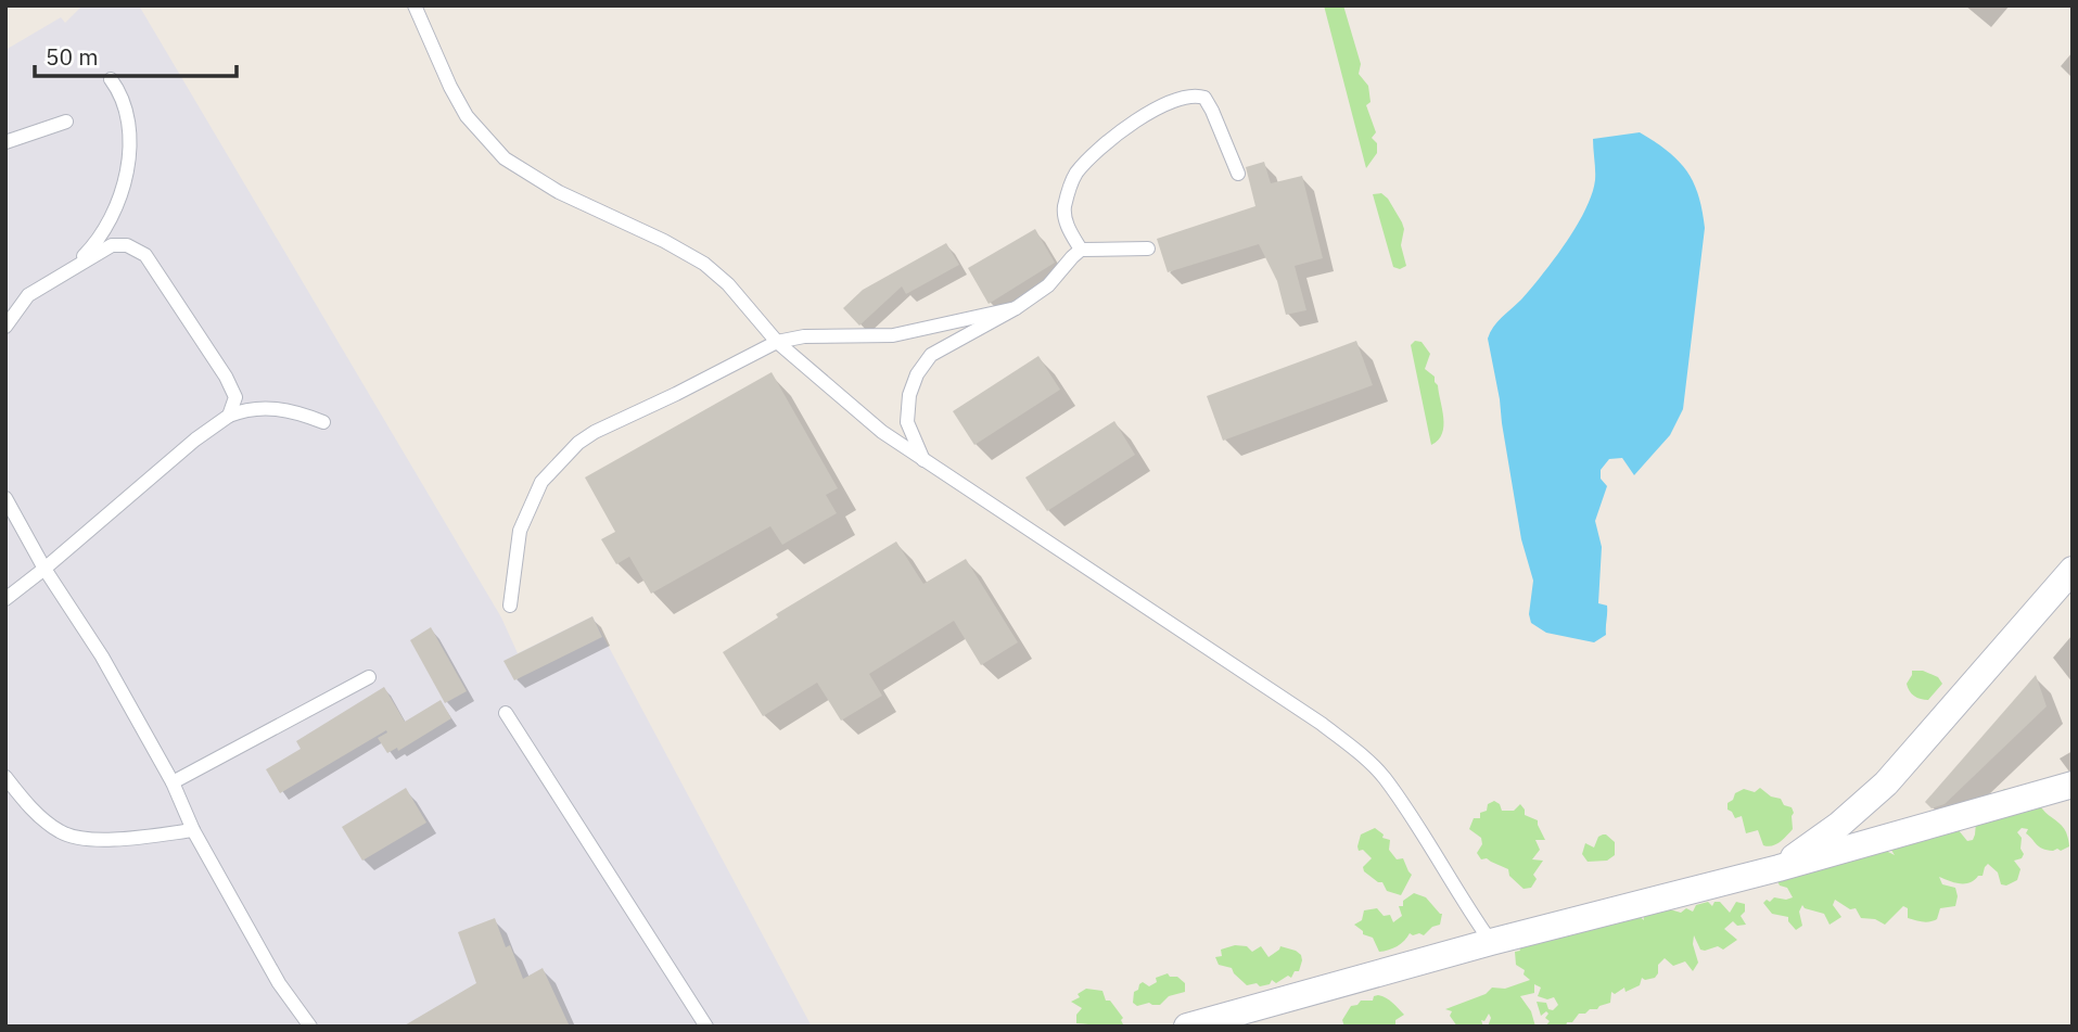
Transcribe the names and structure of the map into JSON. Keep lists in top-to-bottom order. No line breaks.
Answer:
{"scale_bar":"50 m"}
